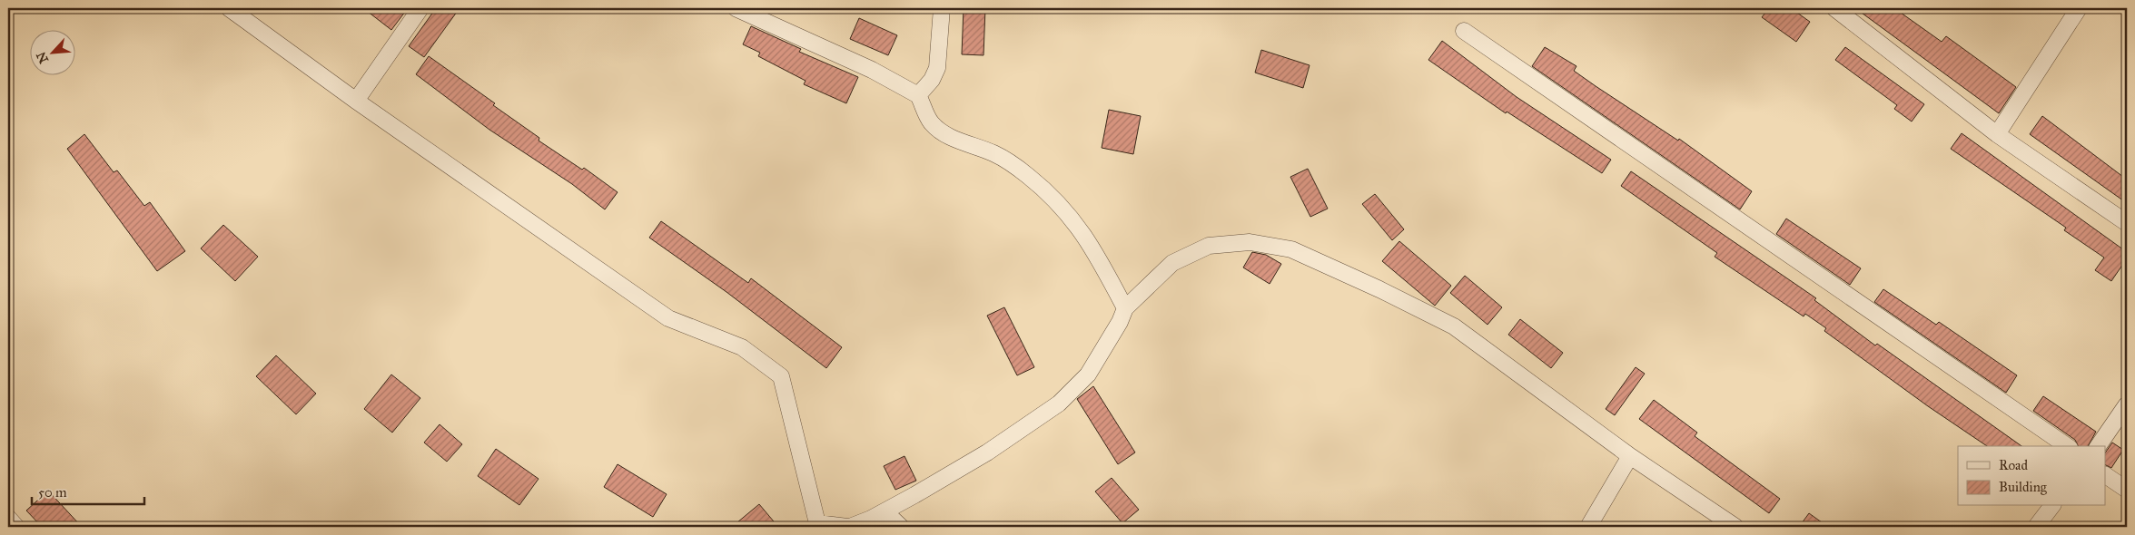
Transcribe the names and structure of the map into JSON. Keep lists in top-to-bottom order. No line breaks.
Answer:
{"legend":["Road","Building"],"scale_bar":"50 m","north":"bottom left"}
